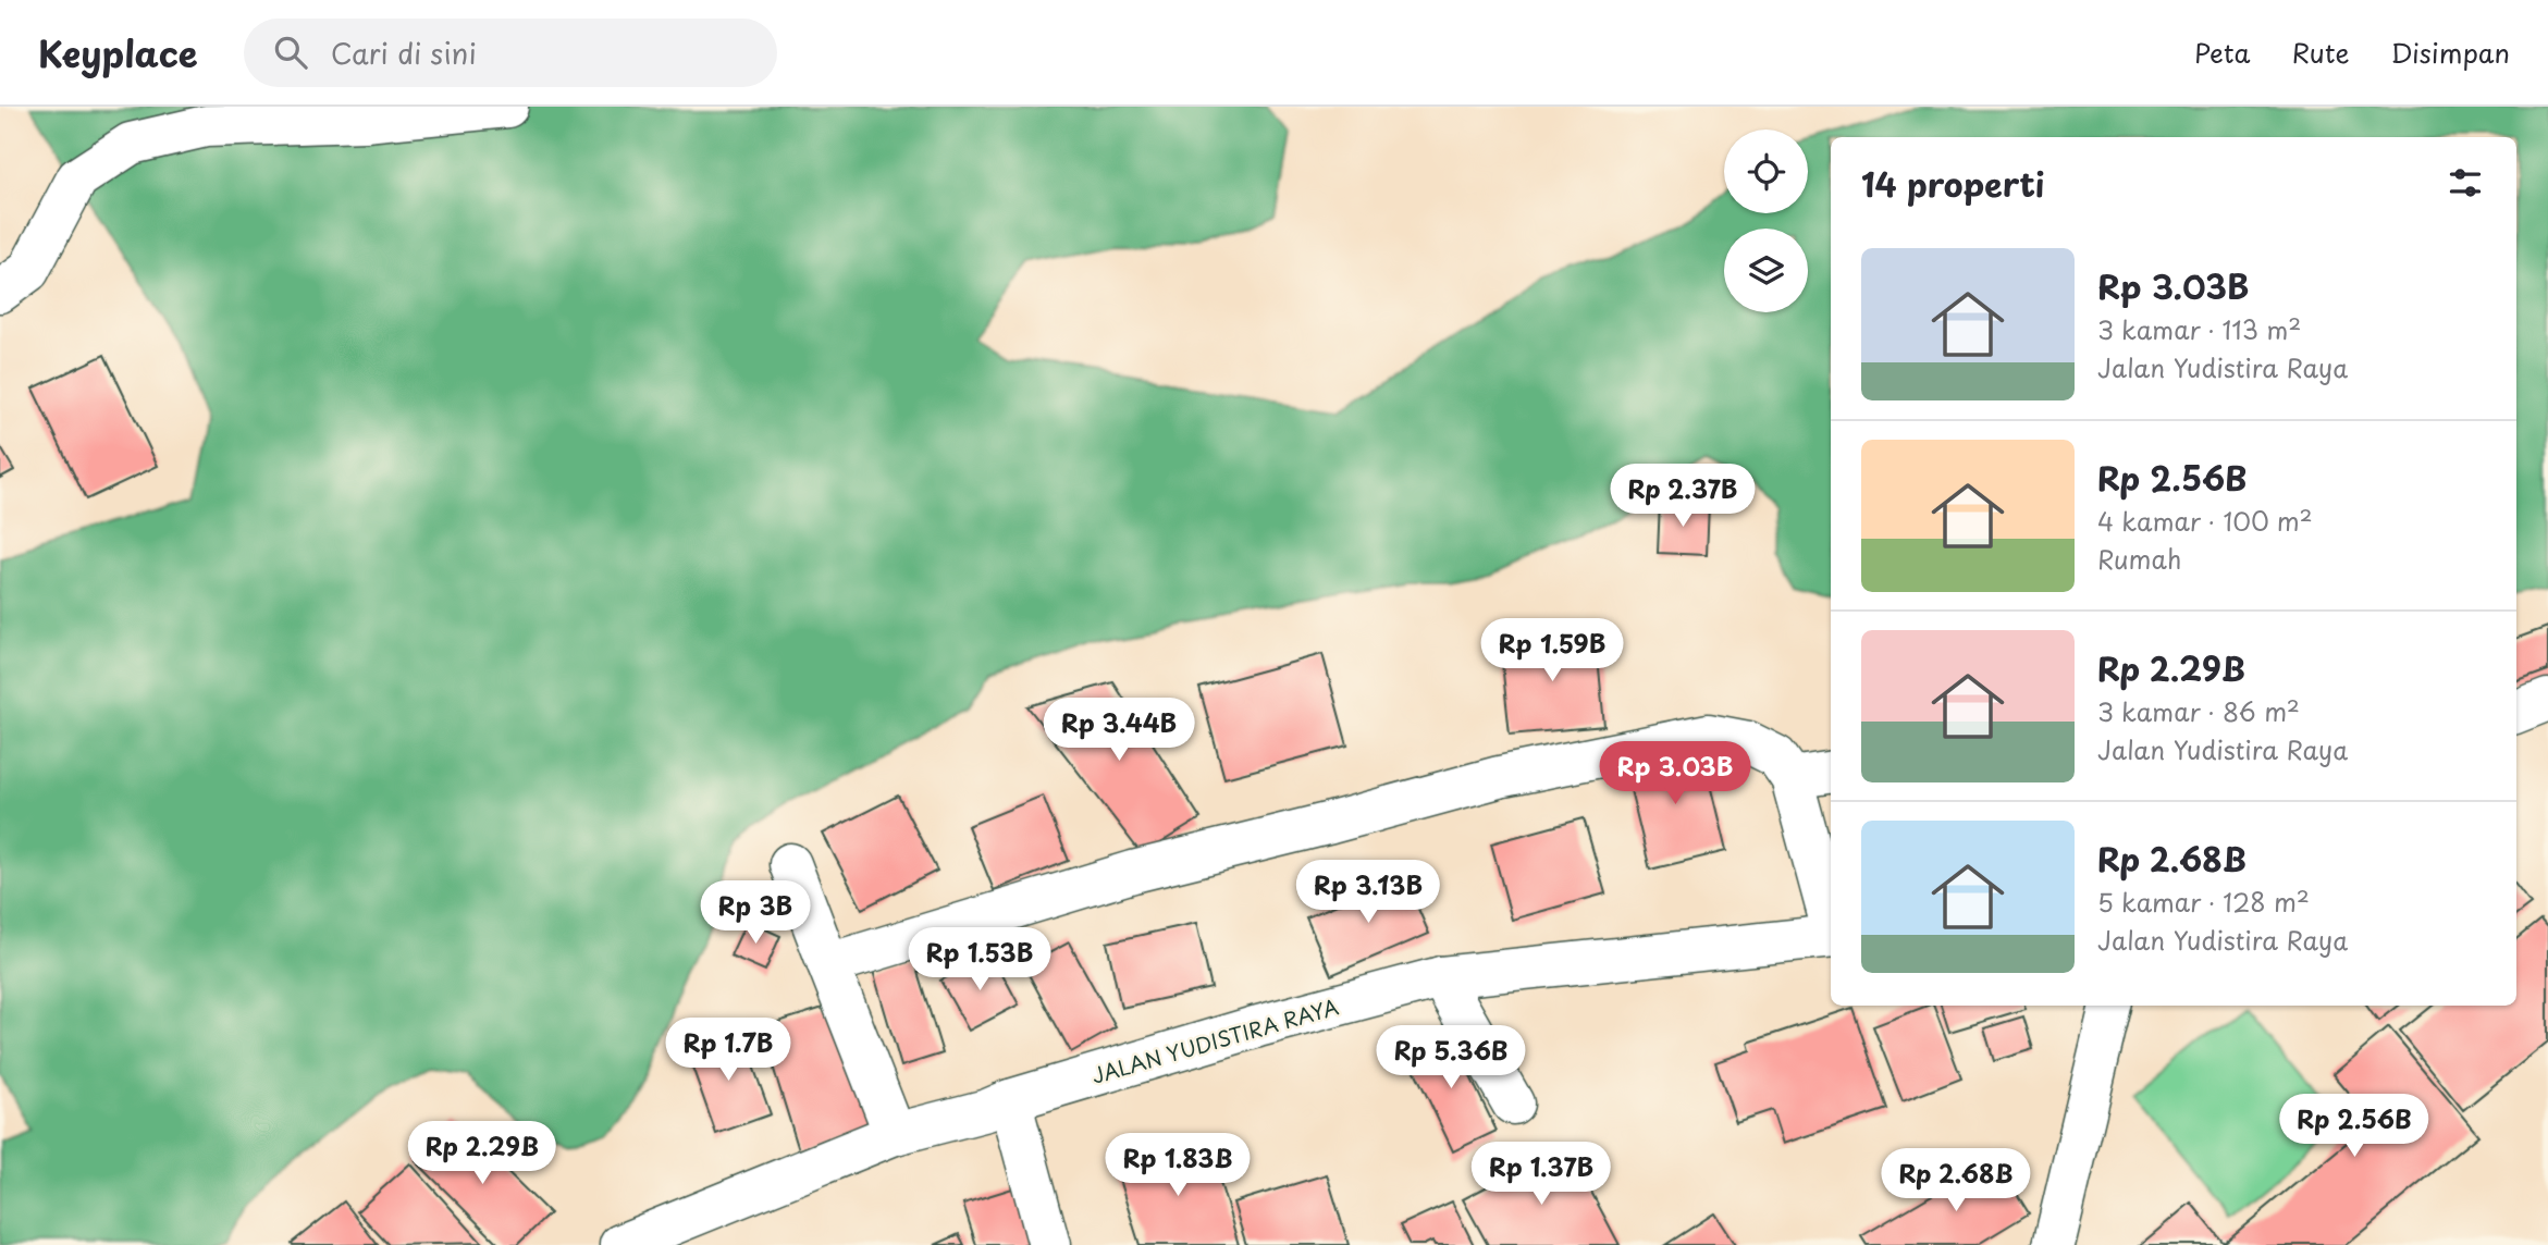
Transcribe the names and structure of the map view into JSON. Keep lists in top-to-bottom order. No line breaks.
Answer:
{"streets":{"street":["JALAN YUDISTIRA RAYA"]},"page":{"header":"Keyplace","search":"Cari di sini","nav":["Peta","Rute","Disimpan"],"heading":"14 properti","list":[{"name":"Rp 3.03B","note":"3 kamar · 113 m² · Jalan Yudistira Raya"},{"name":"Rp 2.56B","note":"4 kamar · 100 m² · Rumah"},{"name":"Rp 2.29B","note":"3 kamar · 86 m² · Jalan Yudistira Raya"},{"name":"Rp 2.68B","note":"5 kamar · 128 m² · Jalan Yudistira Raya"}],"price":["Rp 2.37B","Rp 1.59B","Rp 3.44B","Rp 3.03B","Rp 3.13B","Rp 3B","Rp 1.53B","Rp 1.7B","Rp 5.36B","Rp 2.56B","Rp 2.29B","Rp 1.83B","Rp 1.37B","Rp 2.68B"]}}
